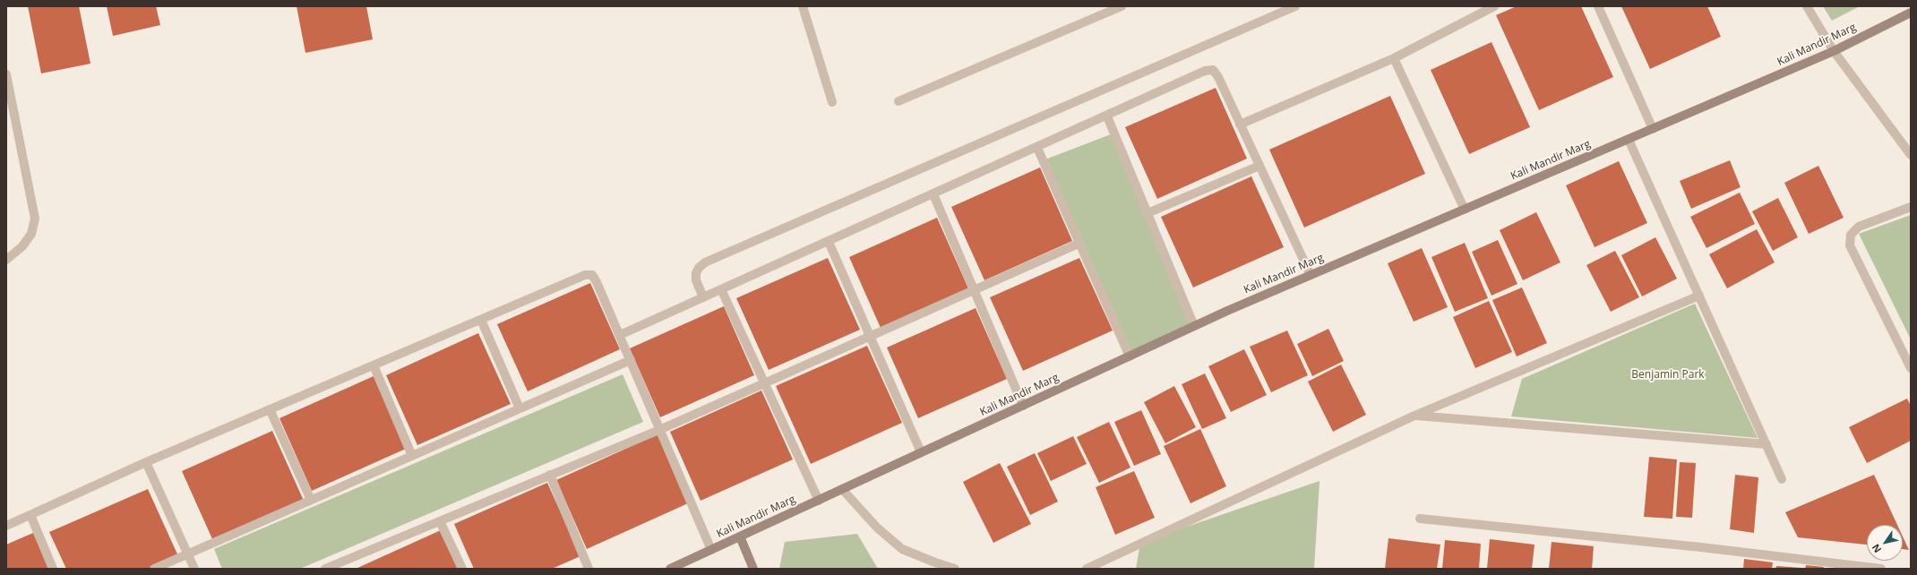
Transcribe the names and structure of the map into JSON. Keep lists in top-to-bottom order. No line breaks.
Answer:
{"streets":{"street":["Kali Mandir Marg"]},"parks":["Benjamin Park"],"north":"bottom left"}
